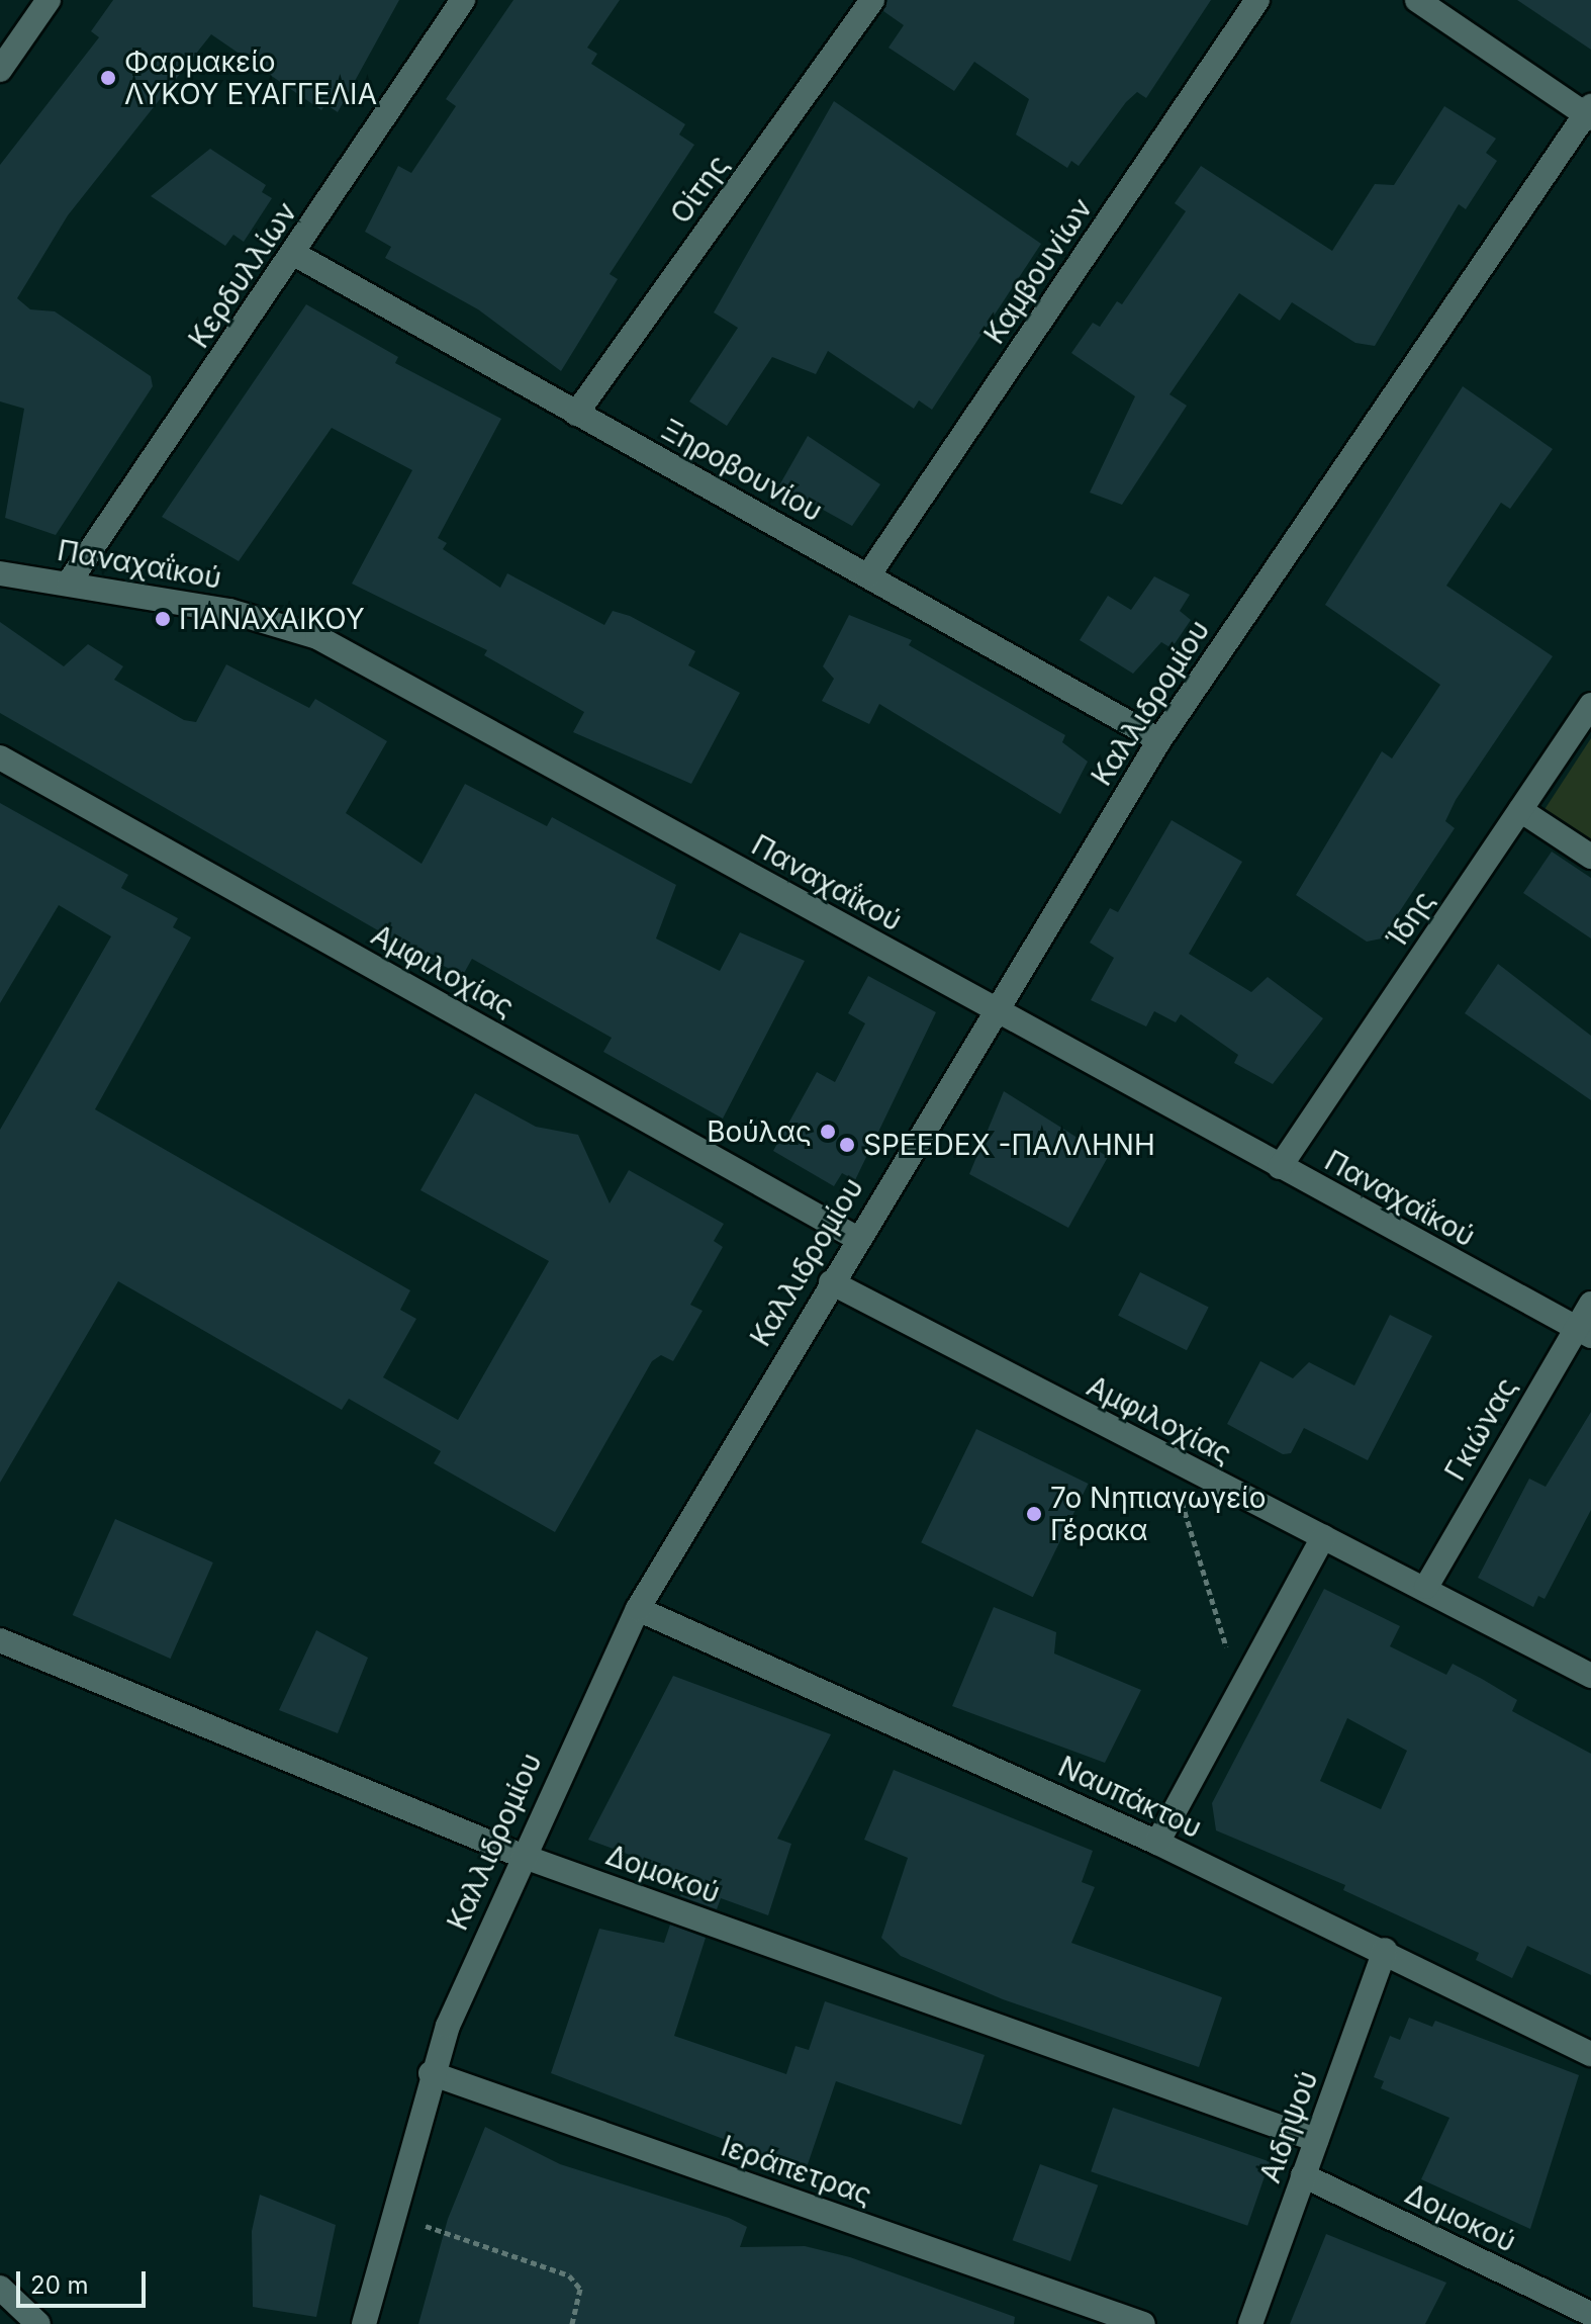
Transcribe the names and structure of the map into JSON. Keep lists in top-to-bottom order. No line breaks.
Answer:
{"streets":{"street":["Οίτης","Καμβουνίων","Κερδυλλίων","Ξηροβουνίου","Παναχαΐκού","Καλλιδρομίου","Ίδης","Αμφιλοχίας","Γκιώνας","Ναυπάκτου","Δομοκού","Αιδηψού","Ιεράπετρας"]},"crossings":[["Οίτης","Ξηροβουνίου"],["Καμβουνίων","Ξηροβουνίου"],["Κερδυλλίων","Ξηροβουνίου"],["Κερδυλλίων","Παναχαΐκού"],["Ξηροβουνίου","Καλλιδρομίου"],["Παναχαΐκού","Καλλιδρομίου"],["Παναχαΐκού","Ίδης"],["Παναχαΐκού","Γκιώνας"],["Καλλιδρομίου","Αμφιλοχίας"],["Καλλιδρομίου","Ναυπάκτου"],["Καλλιδρομίου","Δομοκού"],["Καλλιδρομίου","Ιεράπετρας"],["Αμφιλοχίας","Γκιώνας"],["Ναυπάκτου","Αιδηψού"],["Δομοκού","Αιδηψού"]],"places":["Φαρμακείο ΛΥΚΟΥ ΕΥΑΓΓΕΛΙΑ","ΠΑΝΑΧΑΙΚΟΥ","Βούλας","SPEEDEX -ΠΑΛΛΗΝΗ","7ο Νηπιαγωγείο Γέρακα"],"scale_bar":"20 m"}
